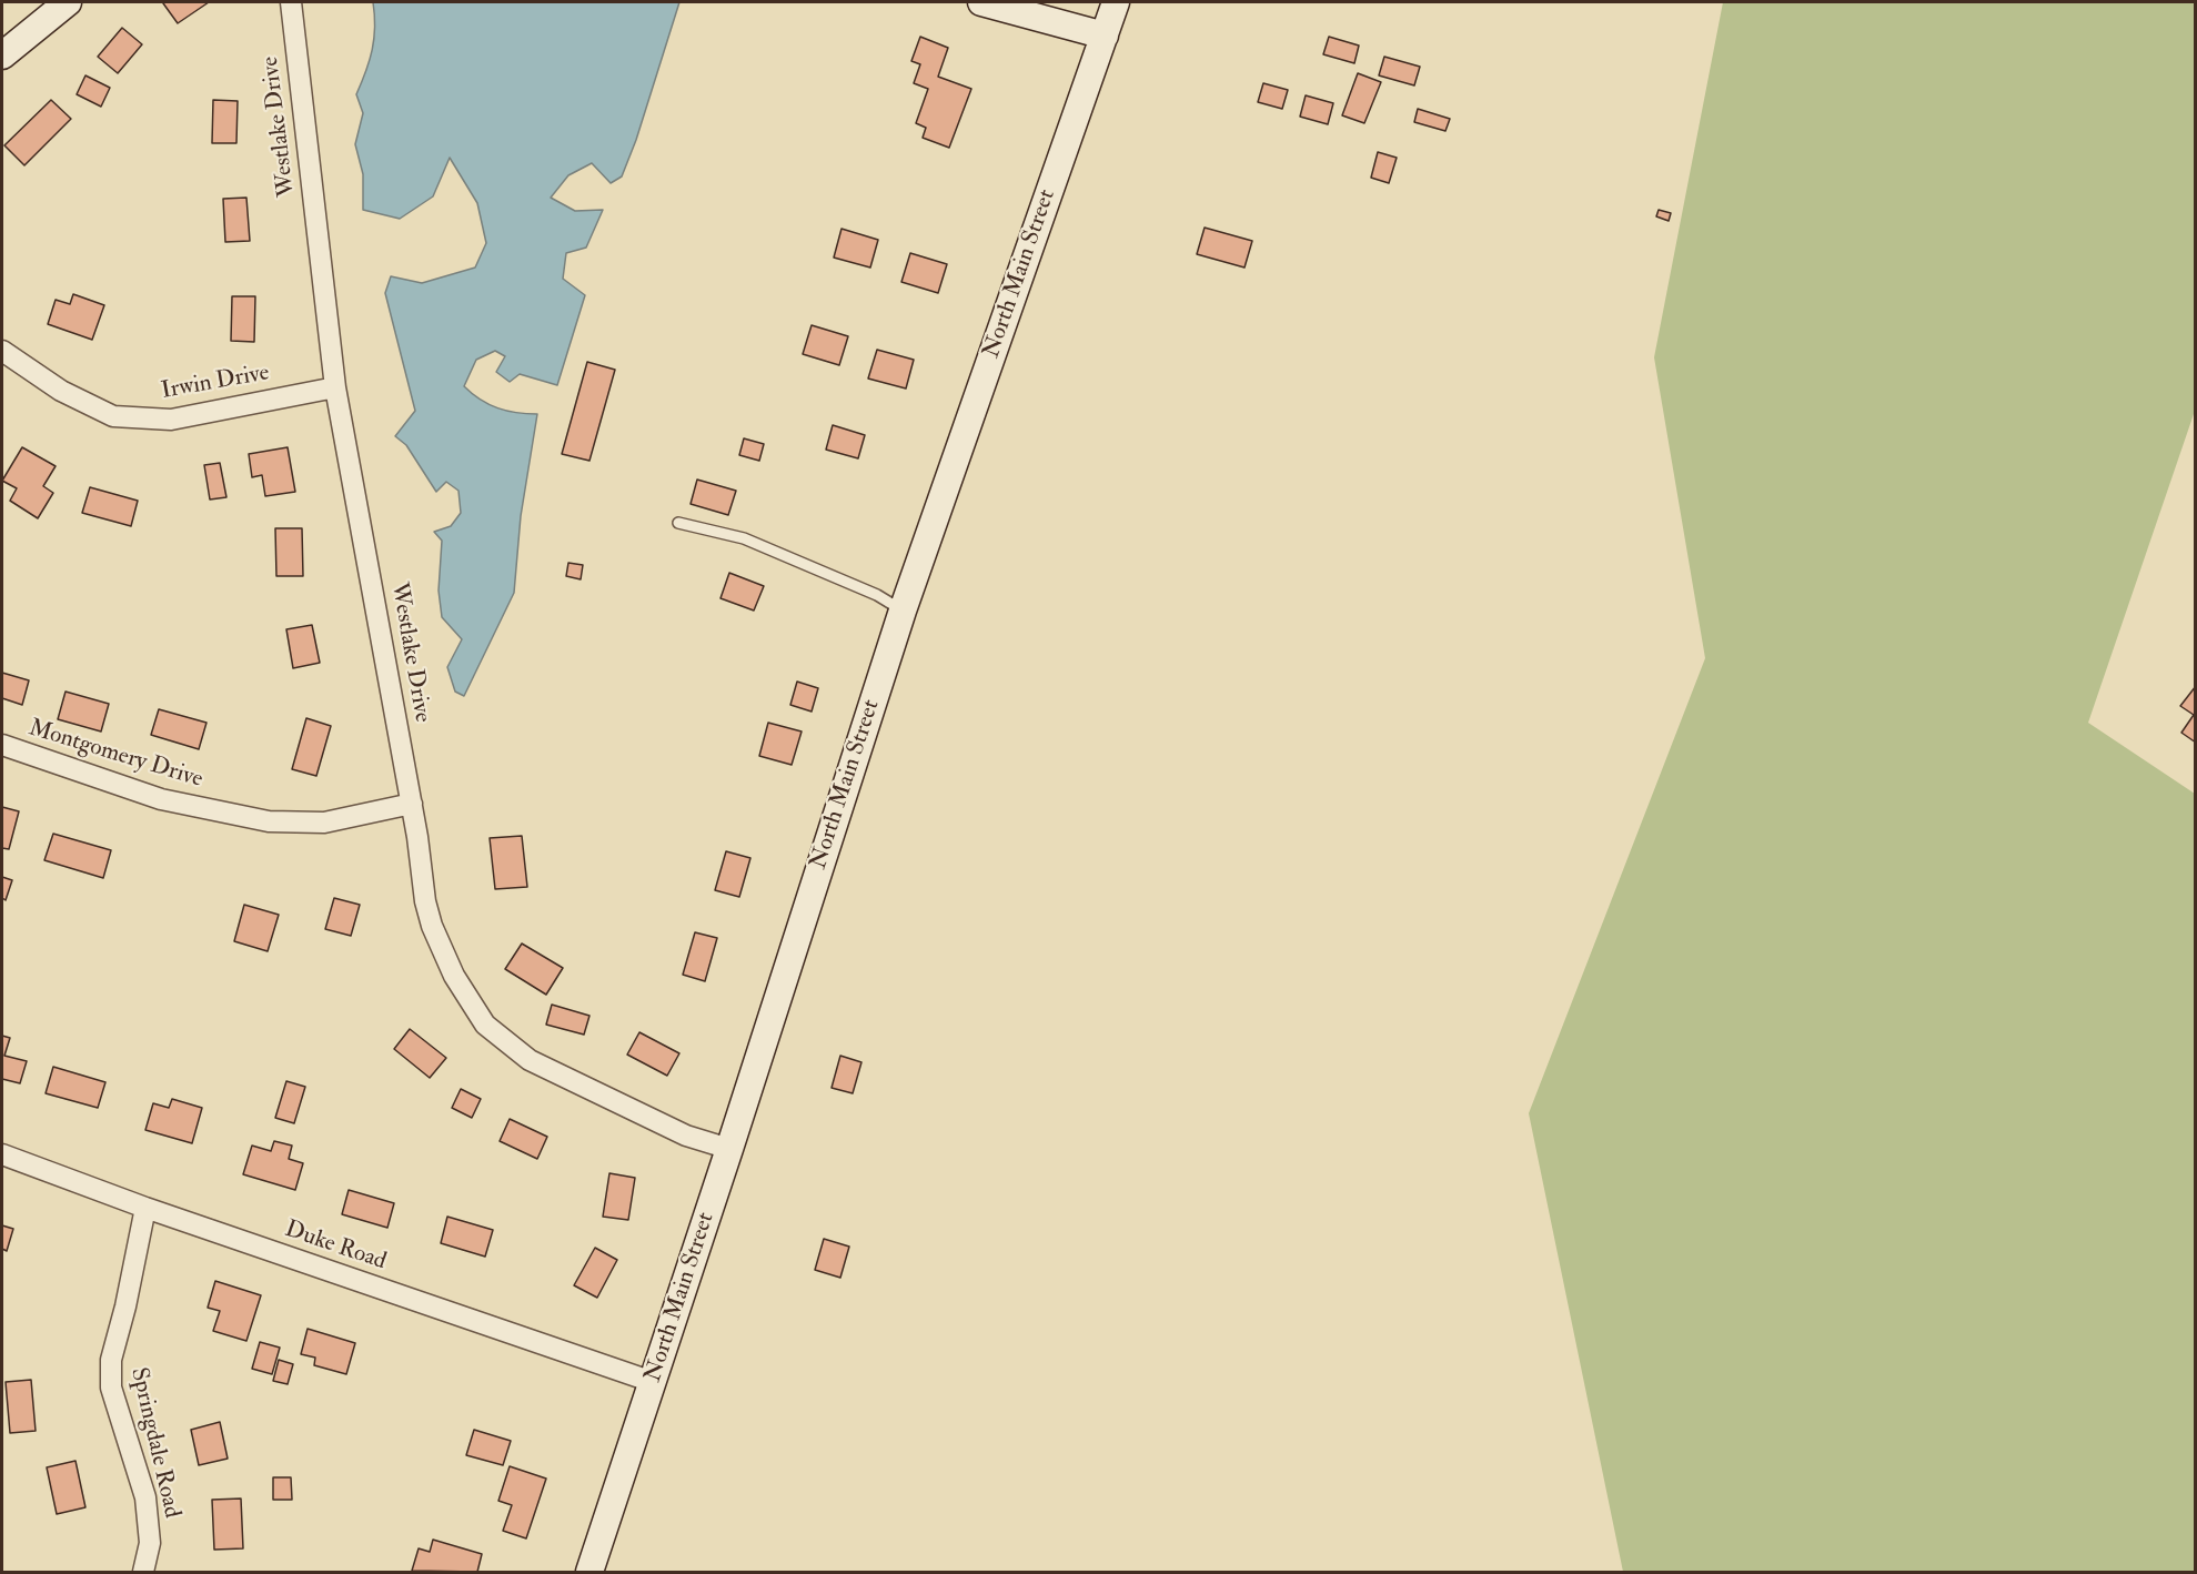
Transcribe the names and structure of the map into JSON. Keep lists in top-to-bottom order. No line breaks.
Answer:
{"streets":{"street":["Westlake Drive","North Main Street","Irwin Drive","Montgomery Drive","Duke Road","Springdale Road"]},"crossings":[["Westlake Drive","North Main Street"],["Westlake Drive","Irwin Drive"],["Westlake Drive","Montgomery Drive"],["North Main Street","Duke Road"],["Duke Road","Springdale Road"]]}
